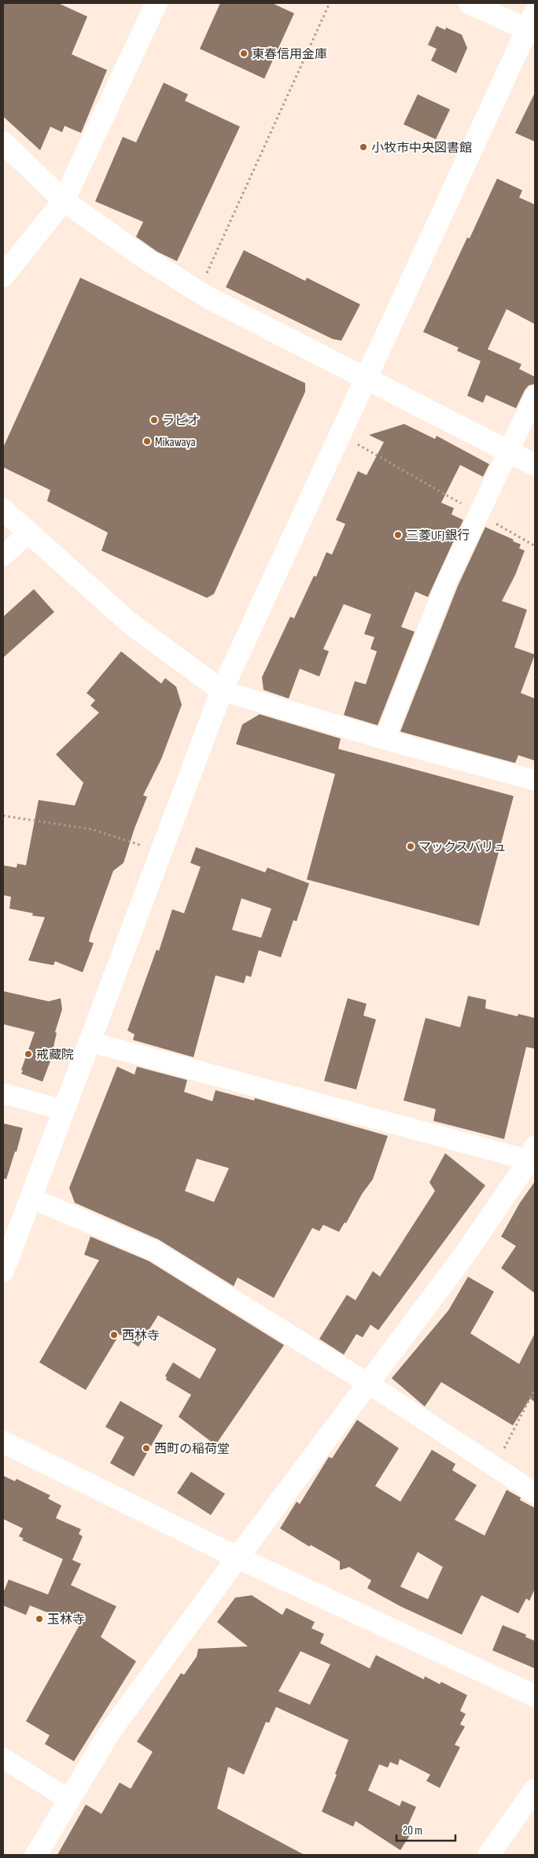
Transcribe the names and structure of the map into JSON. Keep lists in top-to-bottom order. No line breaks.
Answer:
{"places":["東春信用金庫","小牧市中央図書館","ラピオ","Mikawaya","三菱UFJ銀行","マックスバリュ","戒藏院","西林寺","西町の稲荷堂","玉林寺"],"scale_bar":"20 m"}
